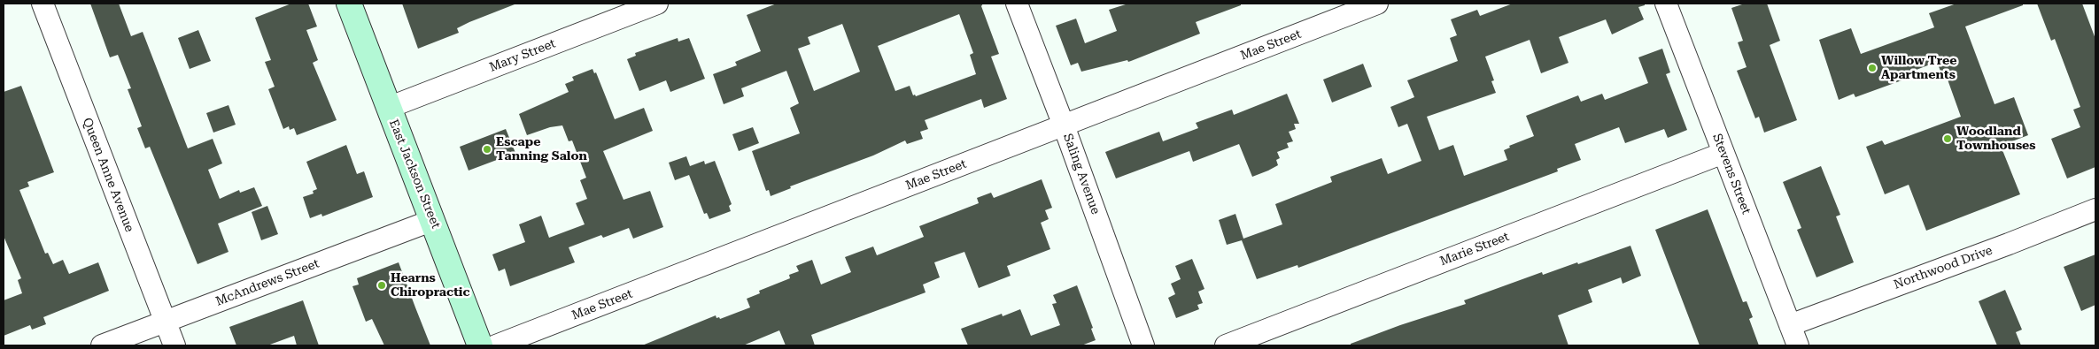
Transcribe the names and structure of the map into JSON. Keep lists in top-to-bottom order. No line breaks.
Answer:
{"streets":{"street":["Mae Street","Mary Street","East Jackson Street","Saling Avenue","Stevens Street","Queen Anne Avenue","Marie Street","Northwood Drive","McAndrews Street"]},"crossings":[["Mae Street","Saling Avenue"],["Mary Street","East Jackson Street"],["East Jackson Street","McAndrews Street"],["Stevens Street","Marie Street"],["Stevens Street","Northwood Drive"],["Queen Anne Avenue","McAndrews Street"]],"places":["Willow Tree Apartments","Woodland Townhouses","Escape Tanning Salon","Hearns Chiropractic"]}
